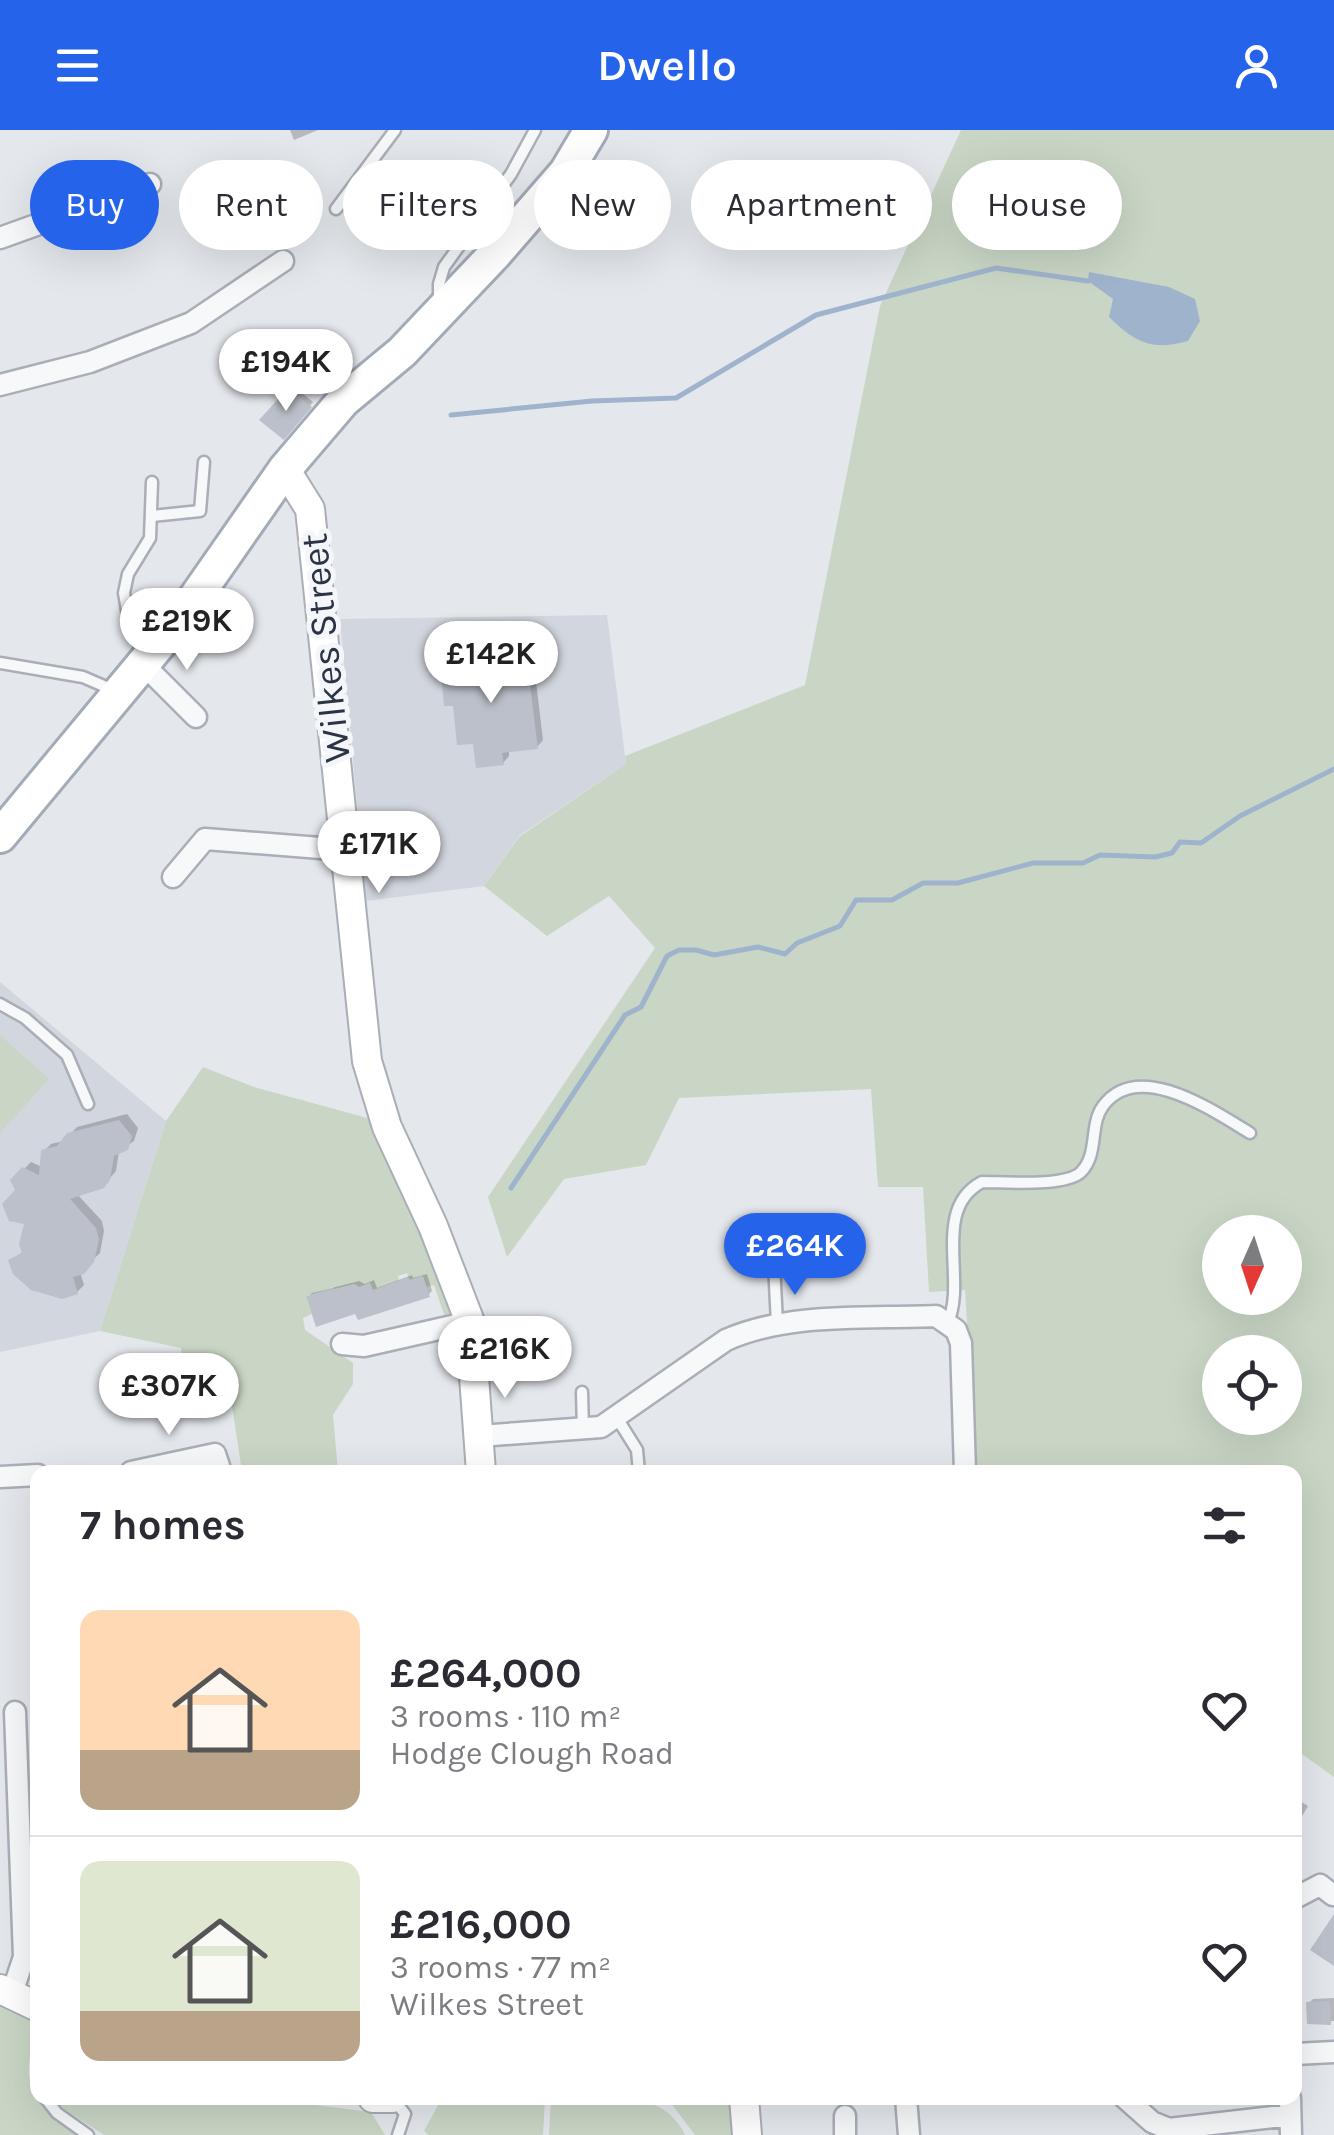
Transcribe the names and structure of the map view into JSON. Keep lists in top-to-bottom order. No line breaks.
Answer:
{"streets":{"street":["Wilkes Street"]},"north":"bottom","page":{"header":"Dwello","chip":["Buy","Rent","Filters","New","Apartment","House"],"price":["£194K","£219K","£142K","£171K","£264K","£216K","£307K"],"heading":"7 homes","list":[{"name":"£264,000","note":"3 rooms · 110 m² · Hodge Clough Road"},{"name":"£216,000","note":"3 rooms · 77 m² · Wilkes Street"}]}}
